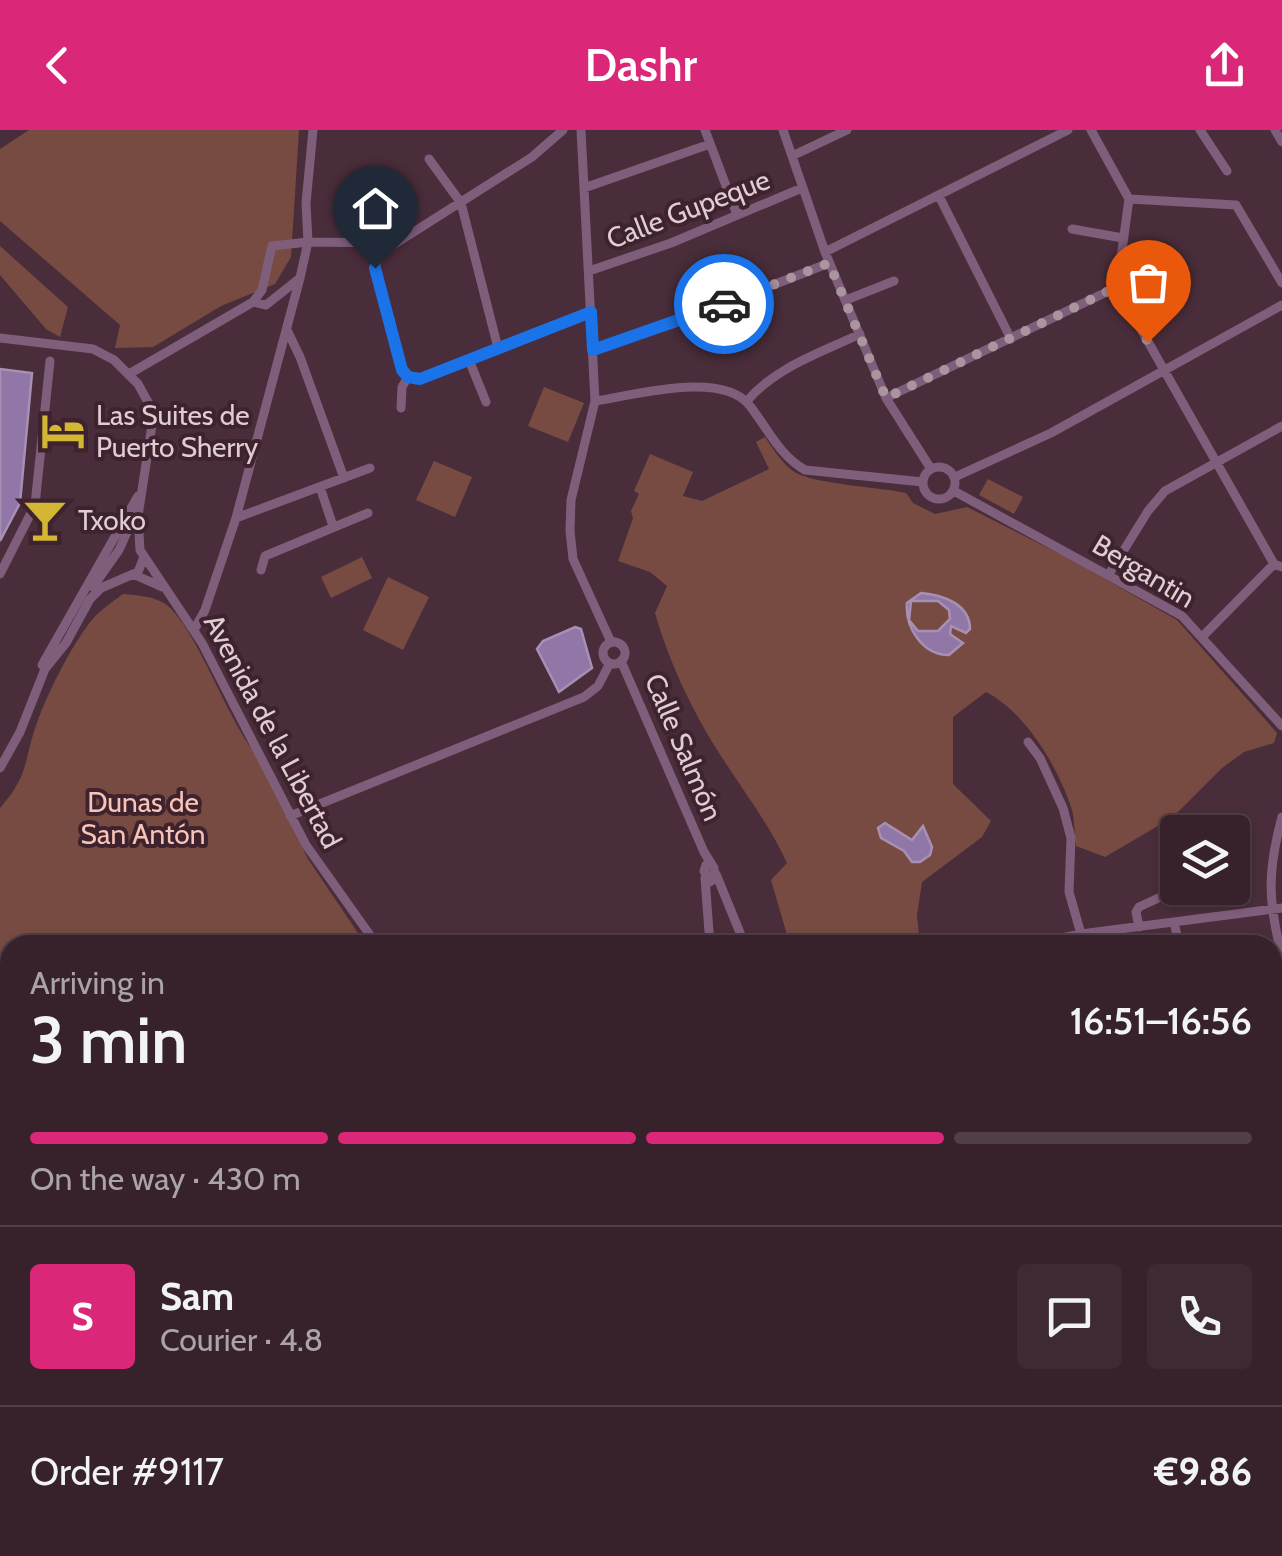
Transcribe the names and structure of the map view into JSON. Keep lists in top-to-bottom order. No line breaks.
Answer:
{"streets":{"street":["Calle Gupeque","Bergantin","Avenida de la Libertad","Calle Salmón"]},"parks":["Dunas de San Antón"],"places":{"hotel":["Las Suites de Puerto Sherry"],"bar":["Txoko"]},"page":{"header":"Dashr","heading":["3 min","Arriving in","16:51–16:56"],"panel":["Sam","Courier · 4.8","Order #9117","€9.86"],"bar":"On the way · 430 m","round":"S"}}
